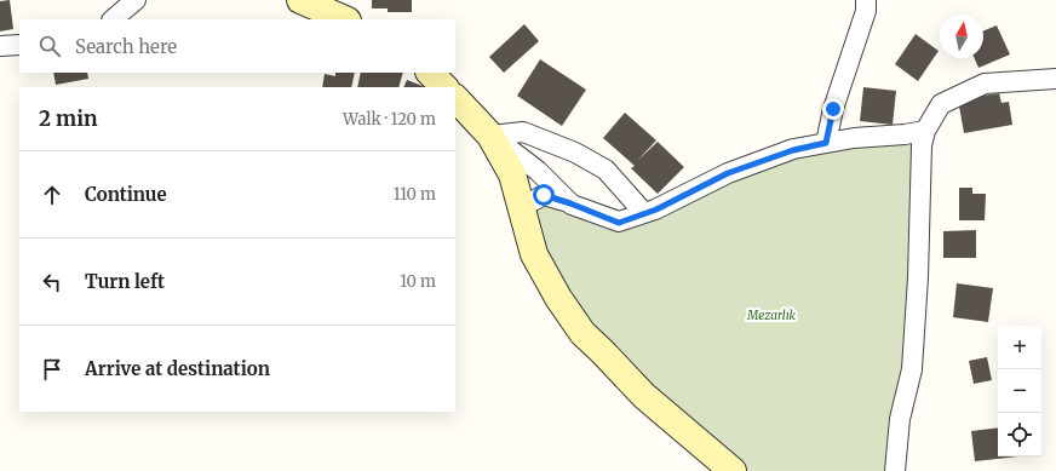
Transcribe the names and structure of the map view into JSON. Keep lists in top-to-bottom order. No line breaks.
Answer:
{"parks":["Mezarlık"],"north":"top","page":{"search":"Search here","heading":["2 min","Walk · 120 m"],"list":[["Continue","110 m"],["Turn left","10 m"],"Arrive at destination"],"map_buttons":["+","−"]}}
